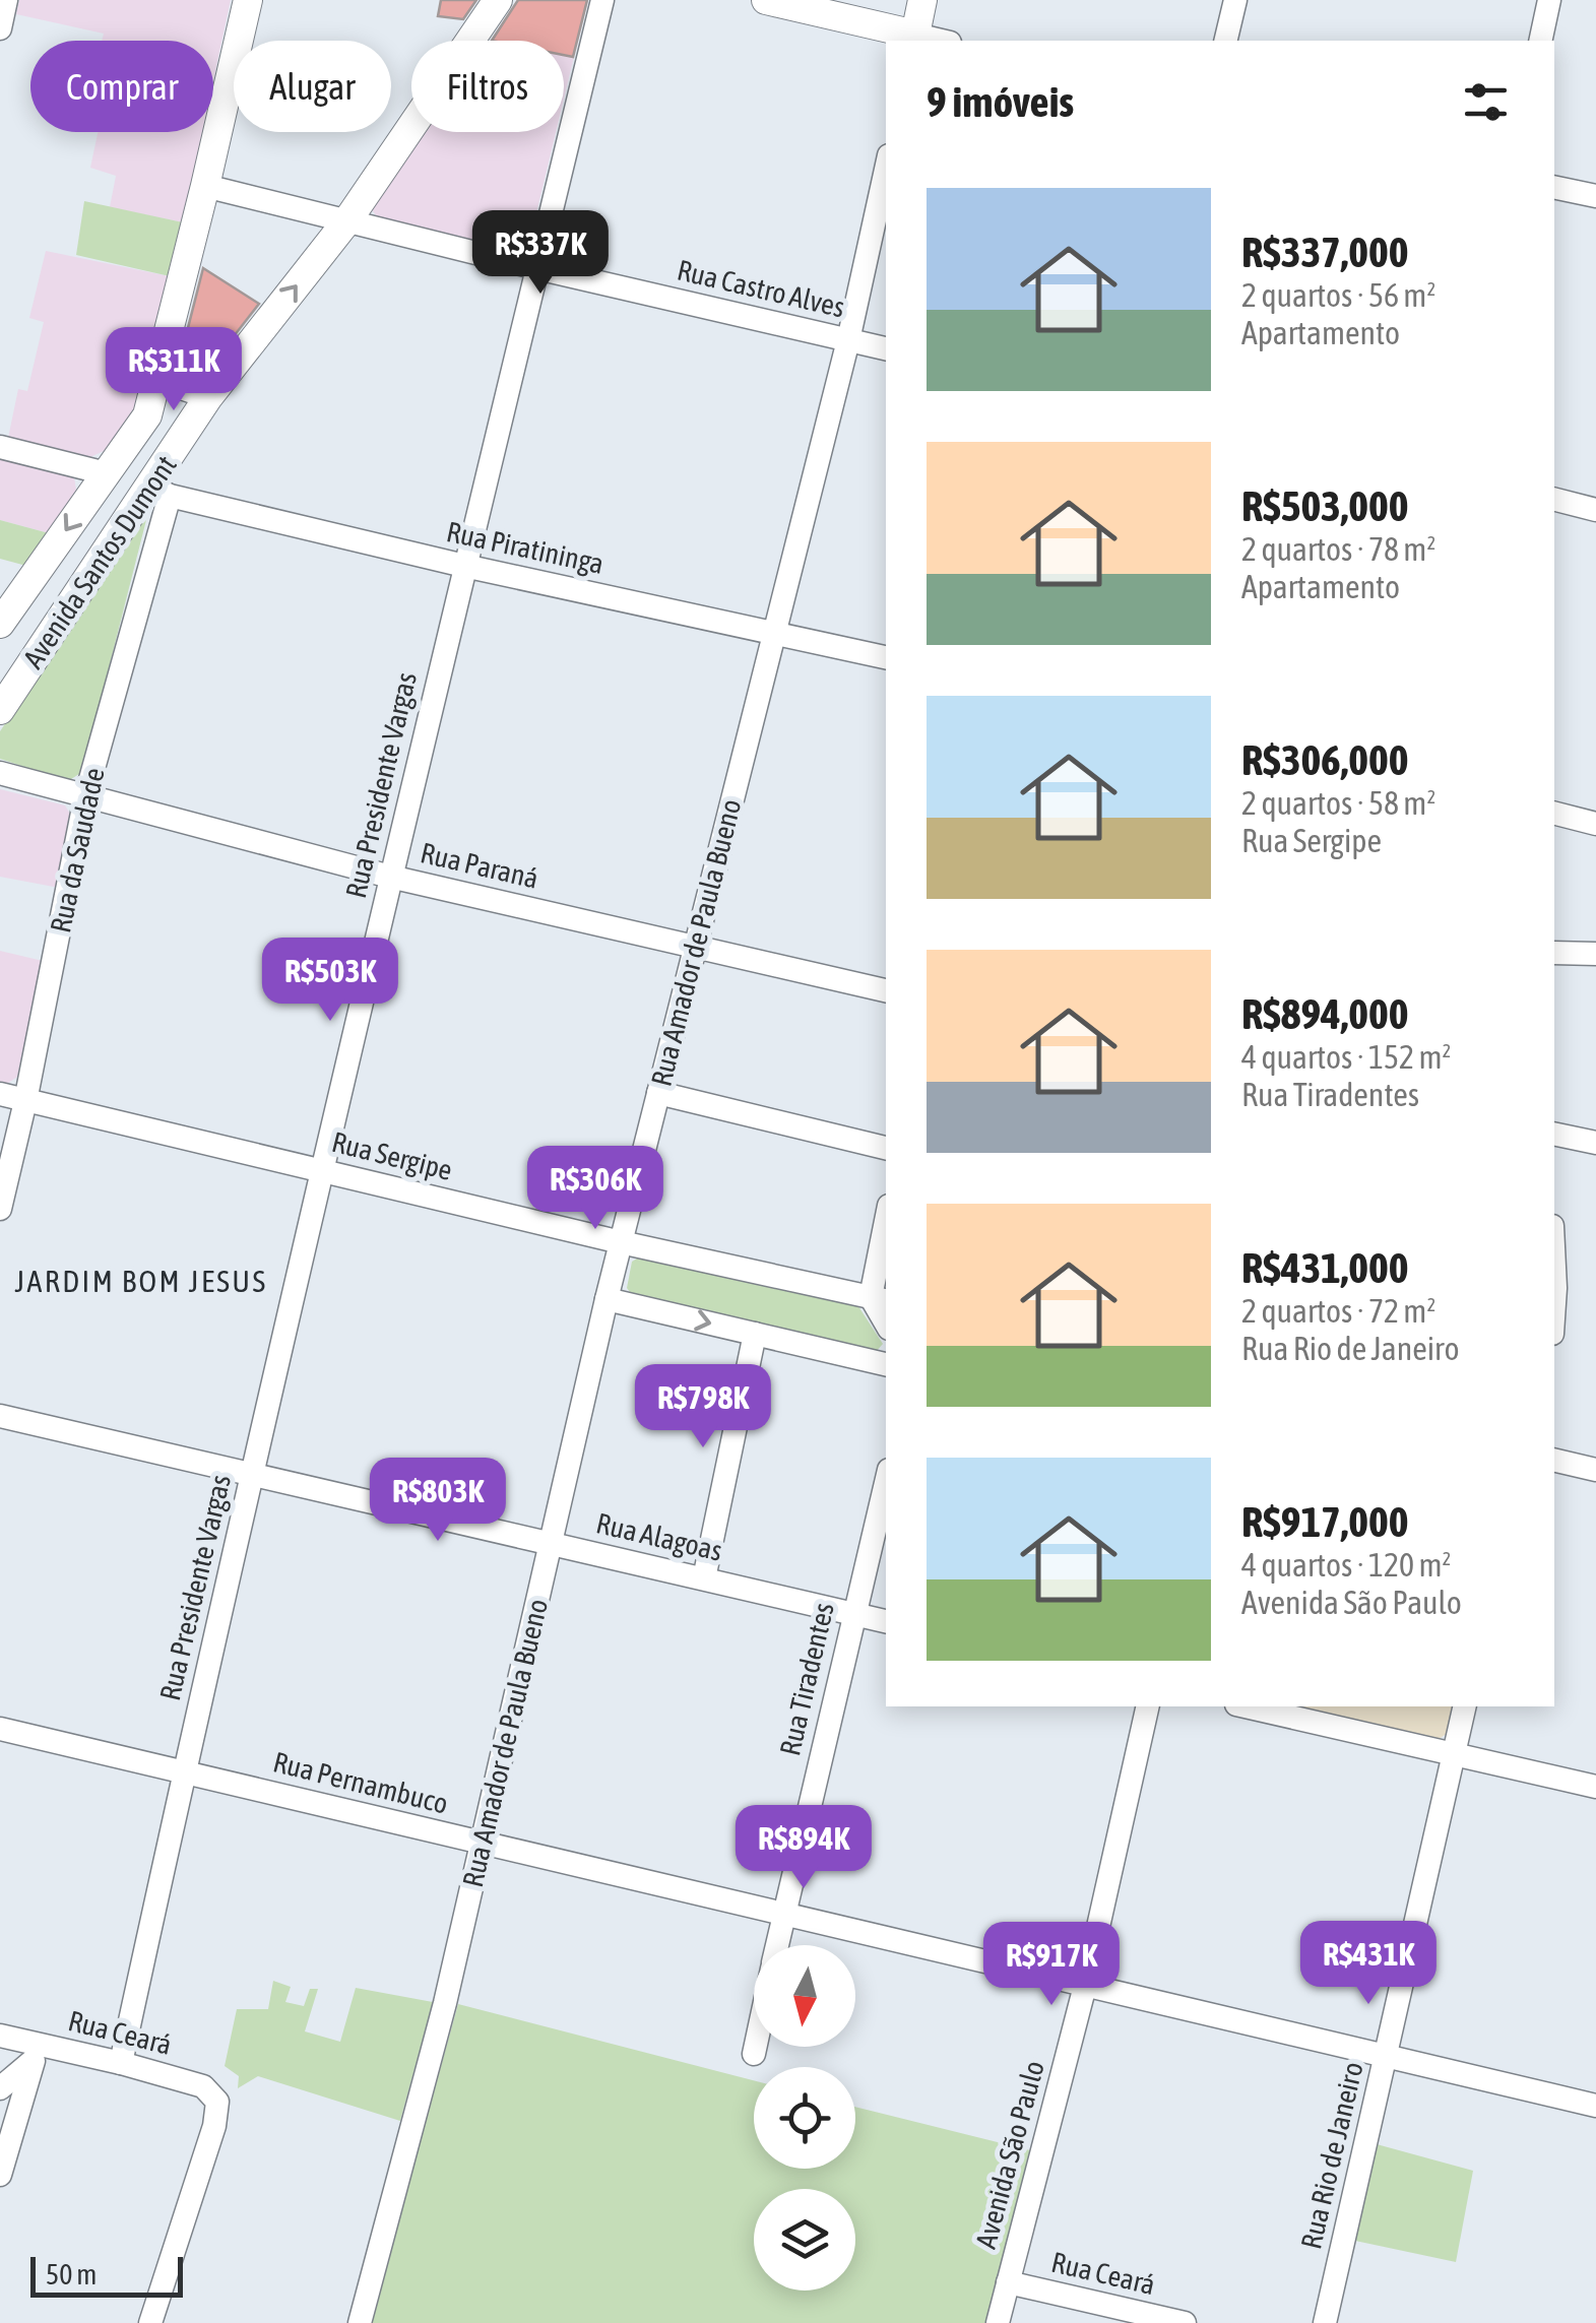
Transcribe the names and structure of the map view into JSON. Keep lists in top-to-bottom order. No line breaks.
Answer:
{"streets":{"street":["Rua Castro Alves","Rua Piratininga","Avenida Santos Dumont","Rua Presidente Vargas","Rua da Saudade","Rua Paraná","Rua Amador de Paula Bueno","Rua Sergipe","Rua Alagoas","Rua Tiradentes","Rua Pernambuco","Rua Ceará","Avenida São Paulo","Rua Rio de Janeiro"]},"crossings":[["Rua Castro Alves","Avenida Santos Dumont"],["Rua Castro Alves","Rua Presidente Vargas"],["Rua Castro Alves","Rua Amador de Paula Bueno"],["Rua Piratininga","Avenida Santos Dumont"],["Rua Piratininga","Rua Presidente Vargas"],["Rua Piratininga","Rua da Saudade"],["Rua Piratininga","Rua Amador de Paula Bueno"],["Avenida Santos Dumont","Rua da Saudade"],["Rua Presidente Vargas","Rua Paraná"],["Rua Presidente Vargas","Rua Sergipe"],["Rua Presidente Vargas","Rua Alagoas"],["Rua Presidente Vargas","Rua Pernambuco"],["Rua Presidente Vargas","Rua Ceará"],["Rua da Saudade","Rua Paraná"],["Rua da Saudade","Rua Sergipe"],["Rua Paraná","Rua Amador de Paula Bueno"],["Rua Amador de Paula Bueno","Rua Sergipe"],["Rua Amador de Paula Bueno","Rua Alagoas"],["Rua Amador de Paula Bueno","Rua Pernambuco"],["Rua Alagoas","Rua Tiradentes"],["Rua Tiradentes","Rua Pernambuco"],["Rua Pernambuco","Avenida São Paulo"],["Rua Pernambuco","Rua Rio de Janeiro"],["Rua Ceará","Avenida São Paulo"]],"districts":["JARDIM BOM JESUS"],"scale_bar":"50 m","north":"bottom","page":{"chip":["Comprar","Alugar","Filtros"],"heading":"9 imóveis","list":[{"name":"R$337,000","note":"2 quartos · 56 m² · Apartamento"},{"name":"R$503,000","note":"2 quartos · 78 m² · Apartamento"},{"name":"R$306,000","note":"2 quartos · 58 m² · Rua Sergipe"},{"name":"R$894,000","note":"4 quartos · 152 m² · Rua Tiradentes"},{"name":"R$431,000","note":"2 quartos · 72 m² · Rua Rio de Janeiro"},{"name":"R$917,000","note":"4 quartos · 120 m² · Avenida São Paulo"}],"price":["R$337K","R$311K","R$503K","R$306K","R$798K","R$803K","R$894K","R$431K","R$917K"],"scale":"50 m"}}
